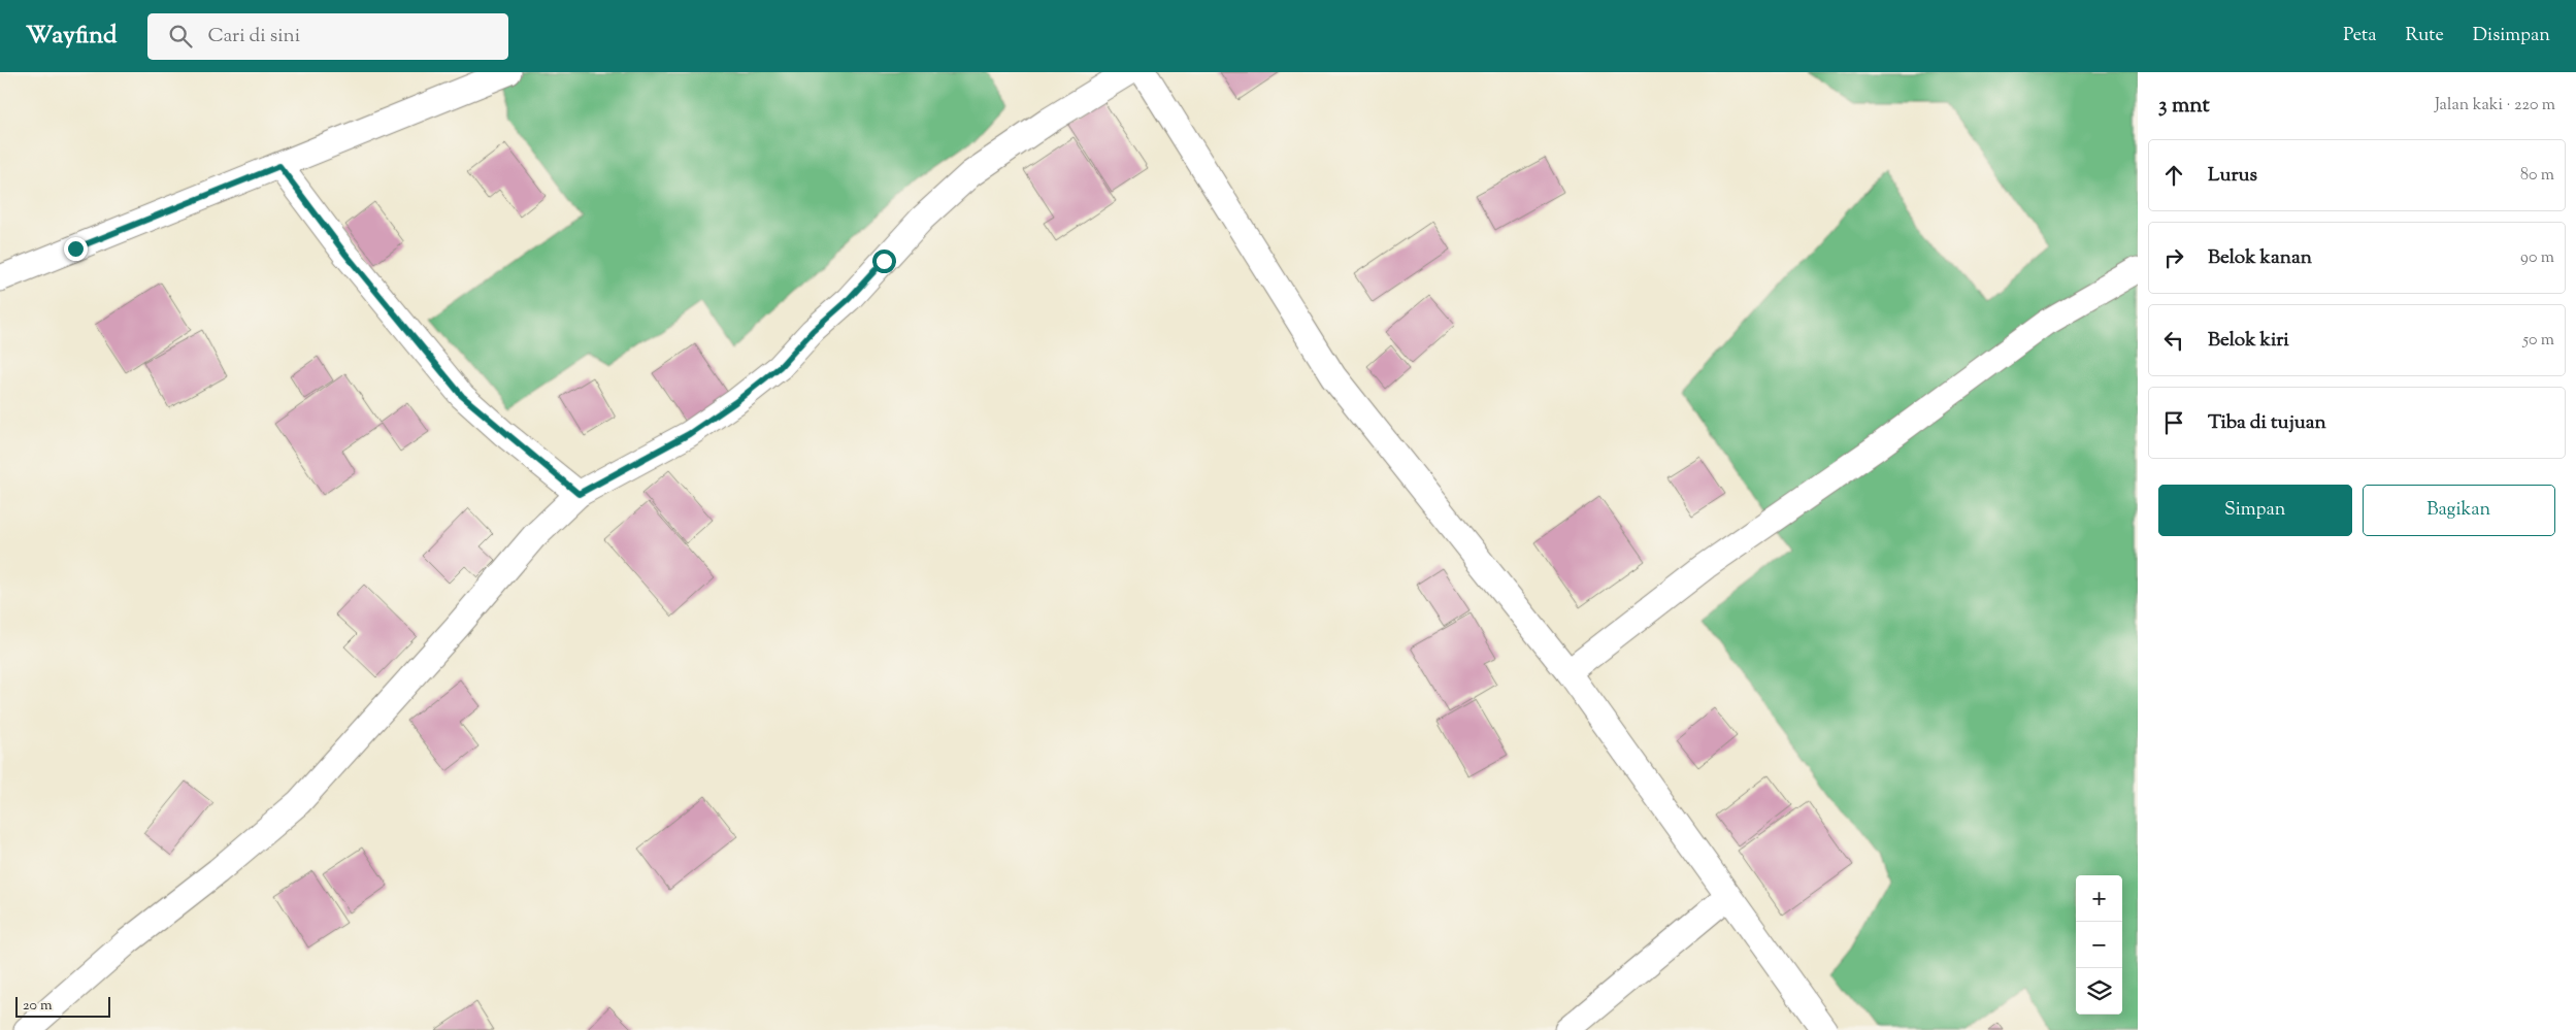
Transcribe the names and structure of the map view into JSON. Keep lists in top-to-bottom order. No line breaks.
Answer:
{"scale_bar":"20 m","page":{"header":"Wayfind","search":"Cari di sini","nav":["Peta","Rute","Disimpan"],"heading":["3 mnt","Jalan kaki · 220 m"],"list":[["Lurus","80 m"],["Belok kanan","90 m"],["Belok kiri","50 m"],"Tiba di tujuan"],"buttons":["Simpan","Bagikan"],"map_buttons":["+","−"],"scale":"20 m"}}
